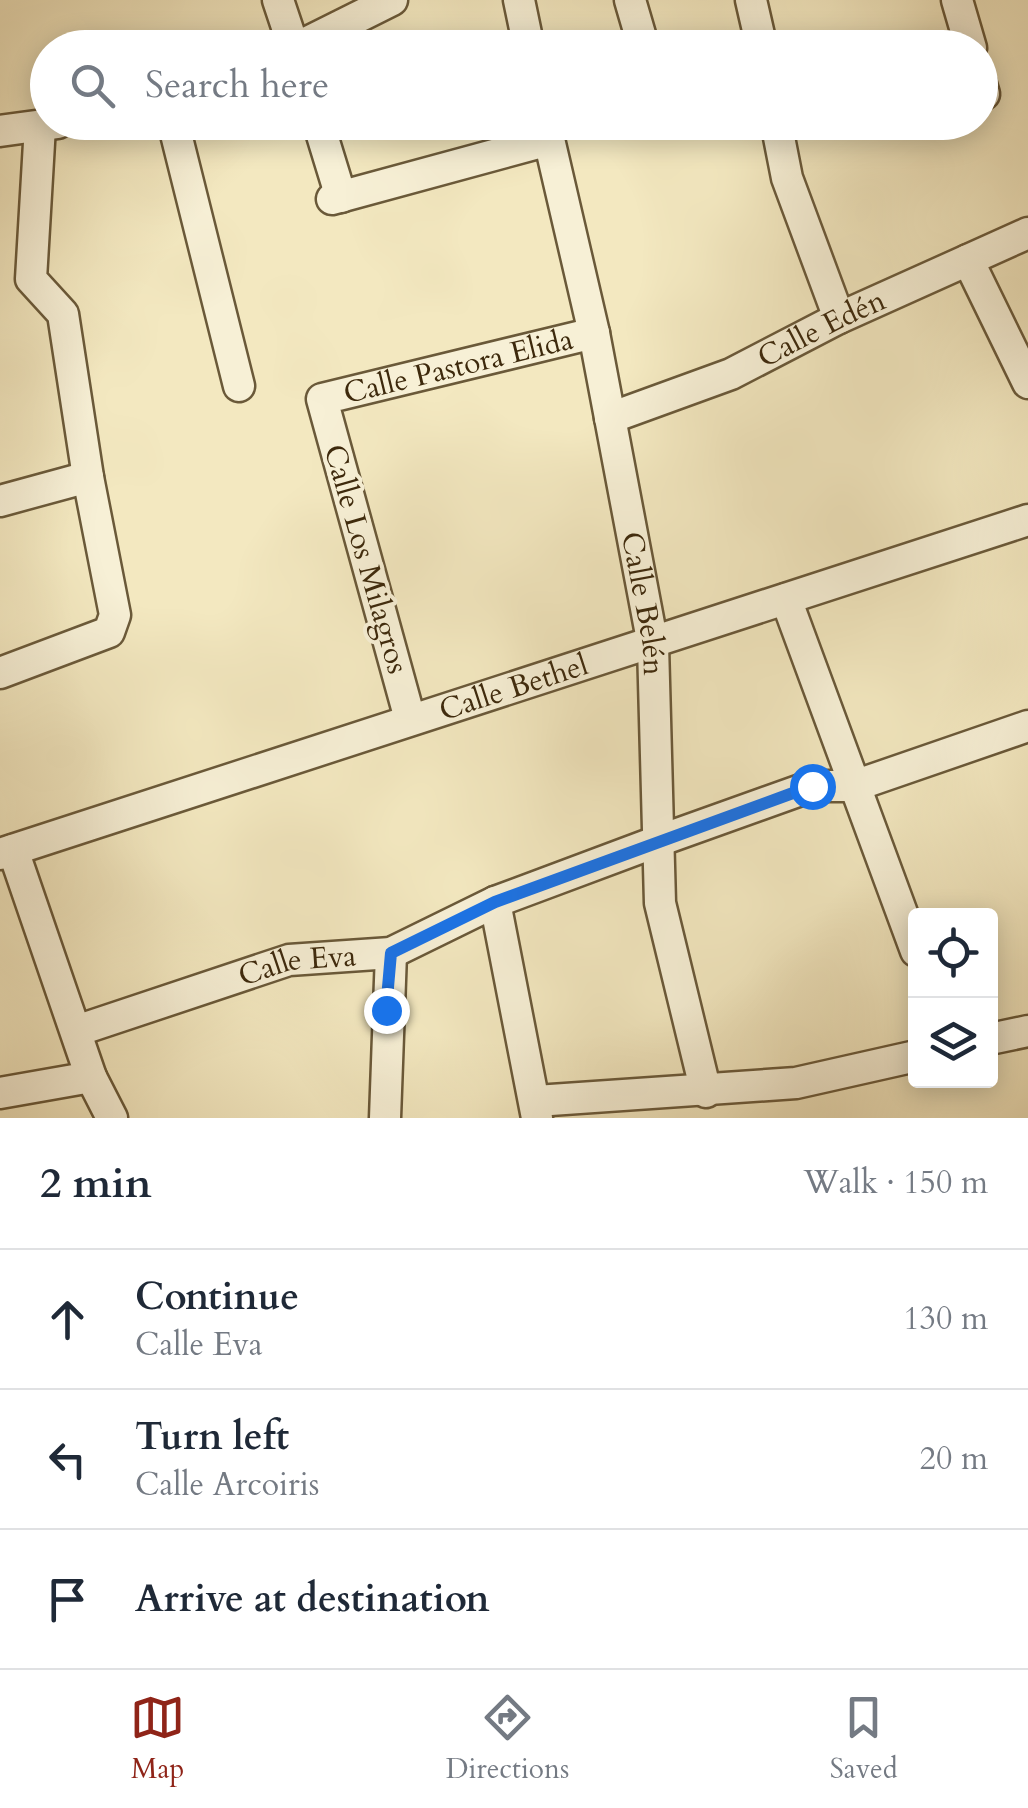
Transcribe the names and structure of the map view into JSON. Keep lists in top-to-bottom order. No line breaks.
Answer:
{"streets":{"street":["Calle Edén","Calle Pastora Elida","Calle Los Milagros","Calle Belén","Calle Bethel","Calle Eva"]},"crossings":[["Calle Edén","Calle Belén"],["Calle Pastora Elida","Calle Los Milagros"],["Calle Pastora Elida","Calle Belén"],["Calle Los Milagros","Calle Bethel"],["Calle Belén","Calle Bethel"],["Calle Belén","Calle Eva"]],"page":{"search":"Search here","heading":["2 min","Walk · 150 m"],"list":[["Continue","Calle Eva","130 m"],["Turn left","Calle Arcoiris","20 m"],"Arrive at destination"],"nav":["Map","Directions","Saved"]}}
